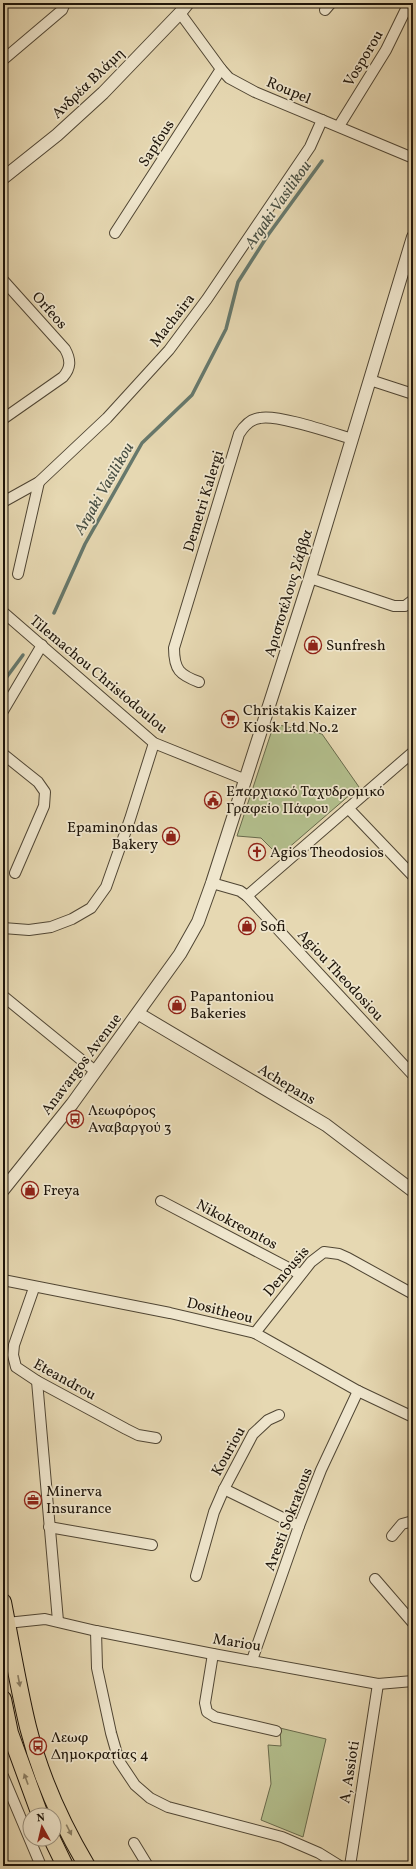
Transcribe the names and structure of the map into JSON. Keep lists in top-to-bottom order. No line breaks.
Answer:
{"streets":{"street":["Vosporou","Ανδρέα Βλάμη","Roupel","Sapfous","Orfeos","Machaira","Demetri Kalergi","Αριστοτέλους Σάββα","Tilemachou Christodoulou","Agiou Theodosiou","Anavargos Avenue","Achepans","Nikokreontos","Denousis","Dositheou","Eteandrou","Kouriou","Aresti Sokratous","Mariou","A, Assioti"]},"crossings":[["Vosporou","Roupel"],["Ανδρέα Βλάμη","Roupel"],["Roupel","Sapfous"],["Roupel","Machaira"],["Demetri Kalergi","Αριστοτέλους Σάββα"],["Αριστοτέλους Σάββα","Tilemachou Christodoulou"],["Αριστοτέλους Σάββα","Anavargos Avenue"],["Anavargos Avenue","Achepans"],["Nikokreontos","Denousis"],["Denousis","Dositheou"],["Dositheou","Eteandrou"],["Dositheou","Aresti Sokratous"],["Kouriou","Aresti Sokratous"],["Aresti Sokratous","Mariou"],["Mariou","A, Assioti"]],"water":["Argaki Vasilikou"],"places":{"shop":["Sunfresh","Epaminondas Bakery","Sofi","Papantoniou Bakeries","Freya"],"supermarket":["Christakis Kaizer Kiosk Ltd No.2"],"public building":["Επαρχιακό Ταχυδρομικό Γραφείο Πάφου"],"church":["Agios Theodosios"],"bus stop":["Λεωφόρος Αναβαργού 3","Λεωφ Δημοκρατίας 4"],"office":["Minerva Insurance"]},"north":"top"}
